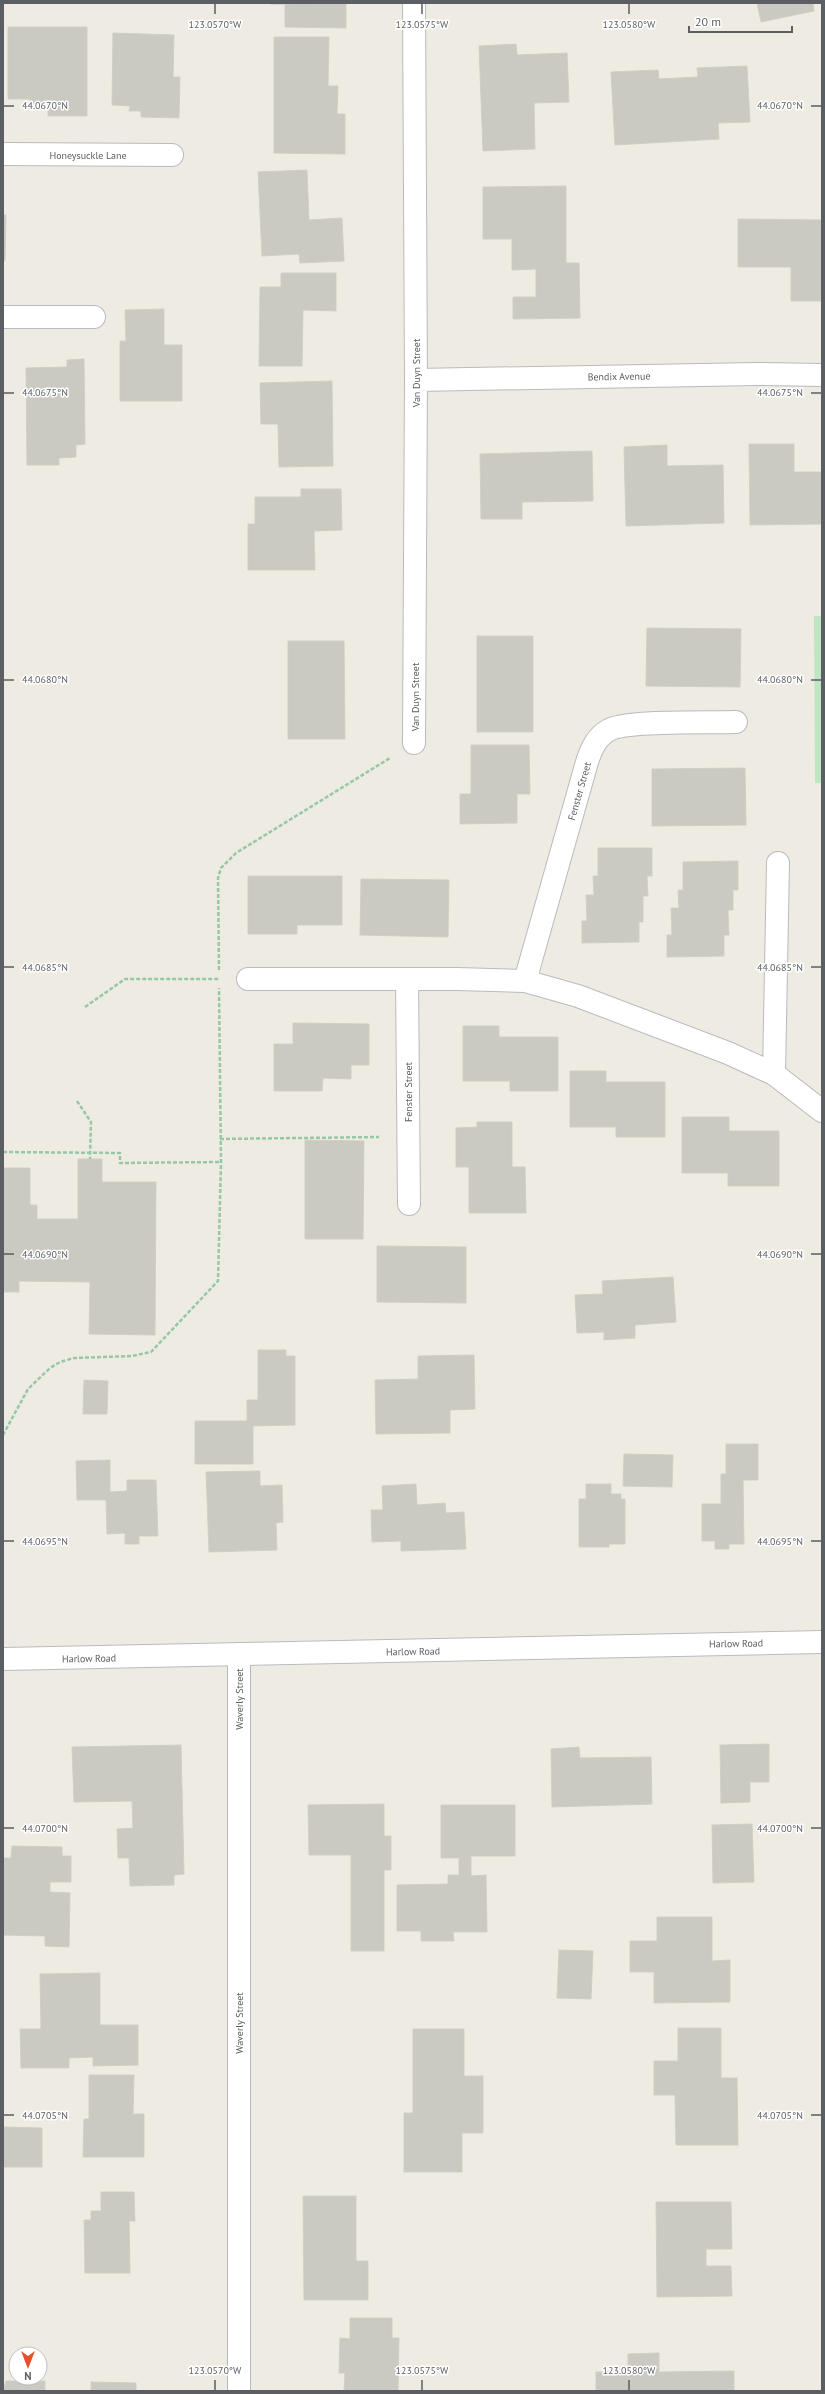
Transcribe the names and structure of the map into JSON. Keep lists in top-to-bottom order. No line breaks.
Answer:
{"streets":{"street":["Honeysuckle Lane","Van Duyn Street","Bendix Avenue","Fenster Street","Harlow Road","Waverly Street"]},"crossings":[["Van Duyn Street","Bendix Avenue"],["Harlow Road","Waverly Street"]],"scale_bar":"20 m","north":"bottom","coordinates":["123.0570°W","123.0575°W","123.0580°W","44.0670°N","44.0675°N","44.0680°N","44.0685°N","44.0690°N","44.0695°N","44.0700°N","44.0705°N"]}
